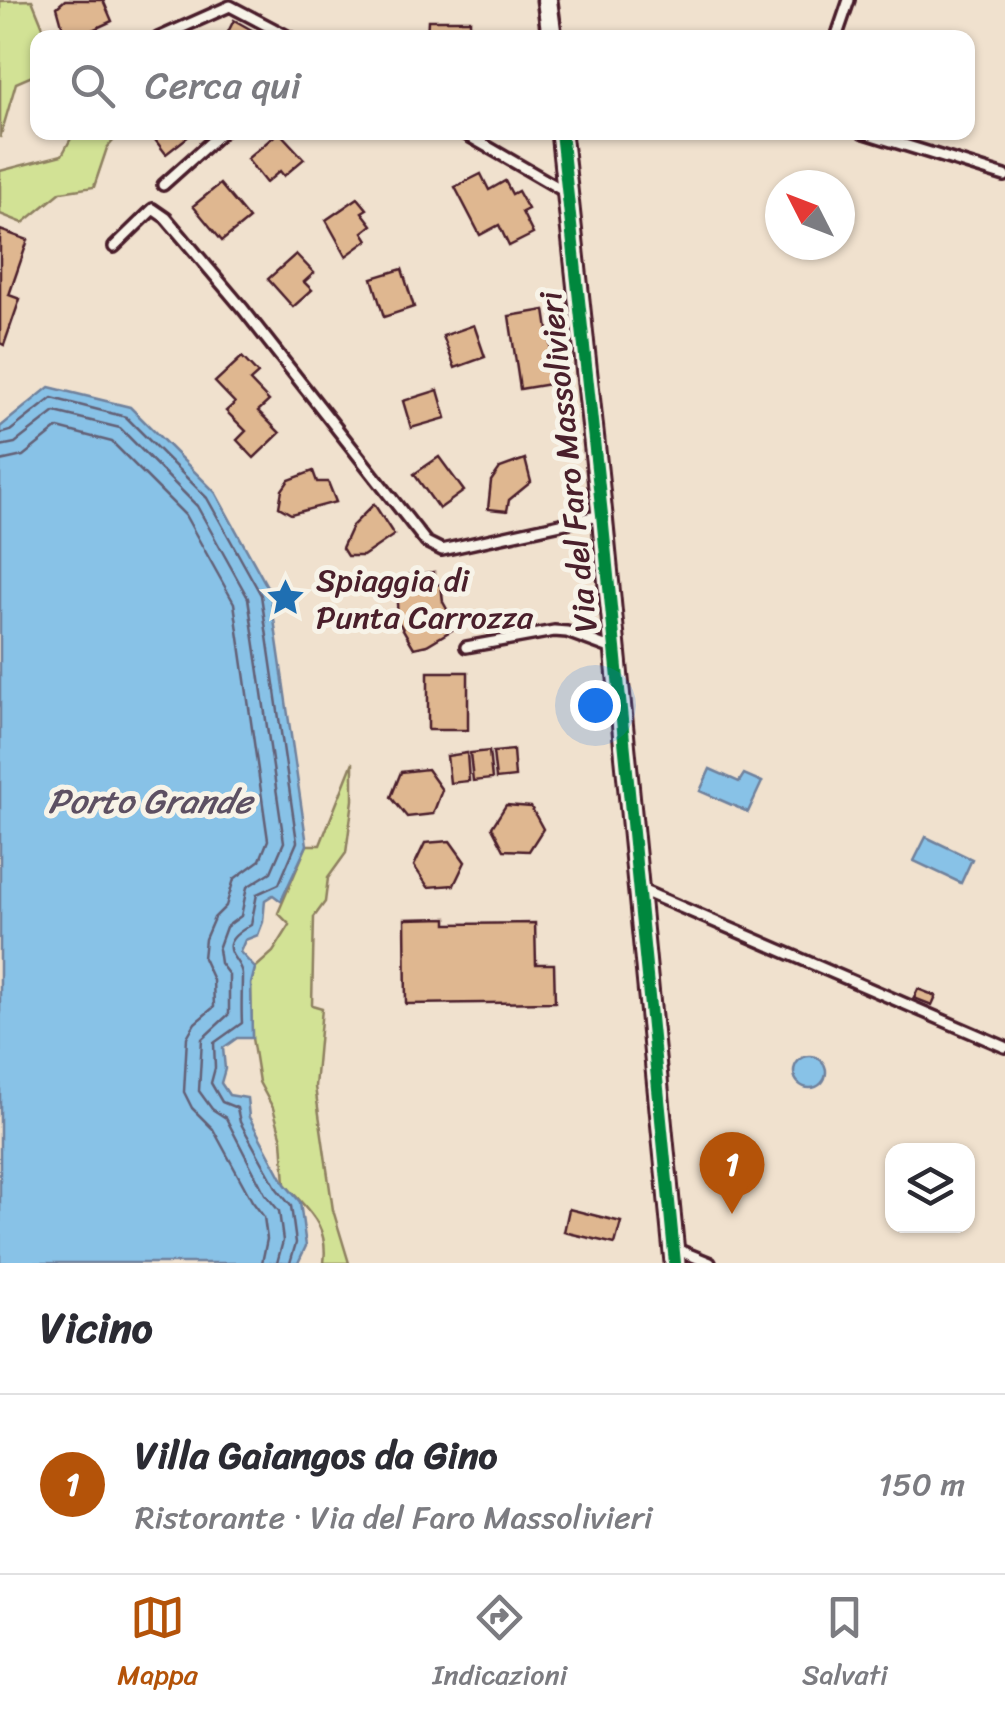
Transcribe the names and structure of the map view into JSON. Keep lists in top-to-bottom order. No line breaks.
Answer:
{"streets":{"street":["Via del Faro Massolivieri"]},"water":["Porto Grande"],"places":{"place":["Spiaggia di Punta Carrozza"]},"north":"top left","page":{"search":"Cerca qui","pins":"1","heading":"Vicino","list":[{"mark":"1","name":"Villa Gaiangos da Gino","note":"Ristorante · Via del Faro Massolivieri","value":"150 m"}],"nav":["Mappa","Indicazioni","Salvati"]}}
